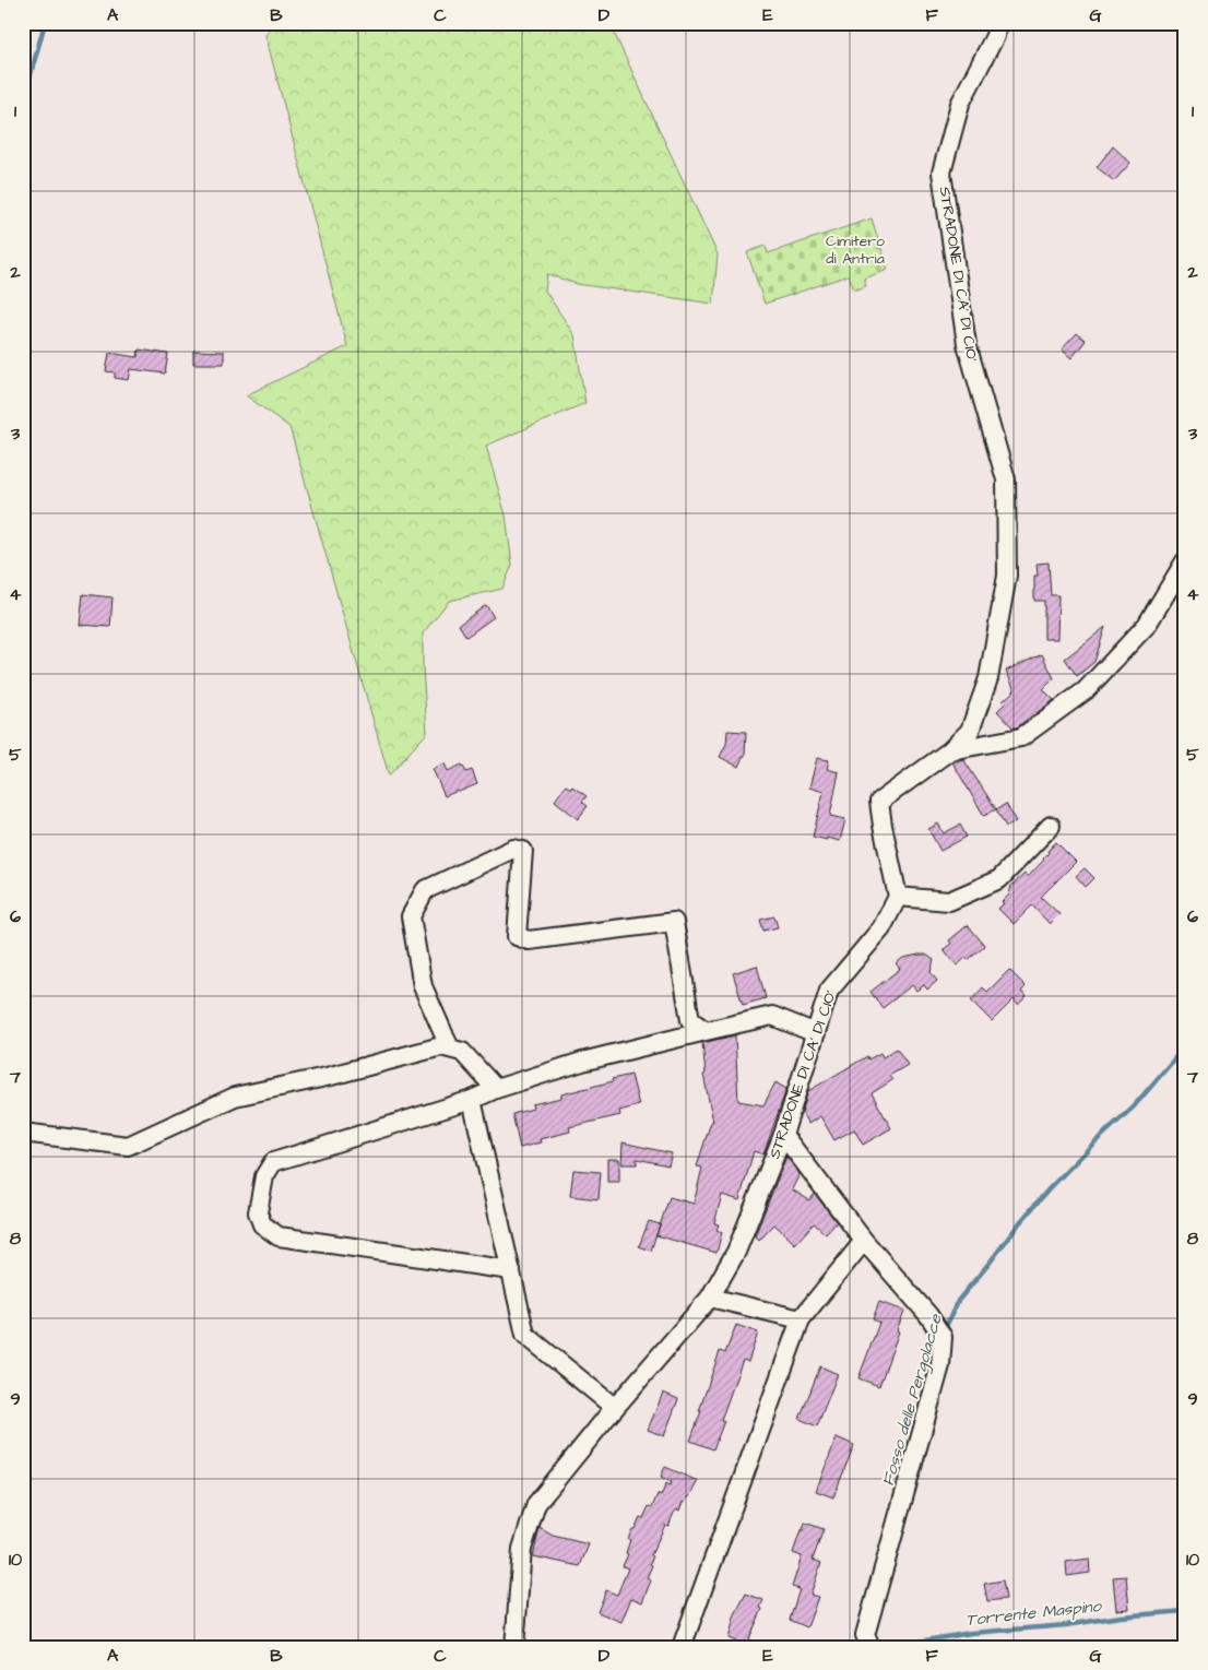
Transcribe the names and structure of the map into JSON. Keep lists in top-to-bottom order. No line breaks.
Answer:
{"streets":{"street":["STRADONE DI CA' DI CIO'"]},"water":["Fosso delle Pergolacce","Torrente Maspino"],"parks":["Cimitero di Antria"],"grid":{"columns":["A","B","C","D","E","F","G"],"rows":["1","2","3","4","5","6","7","8","9","10"]}}
